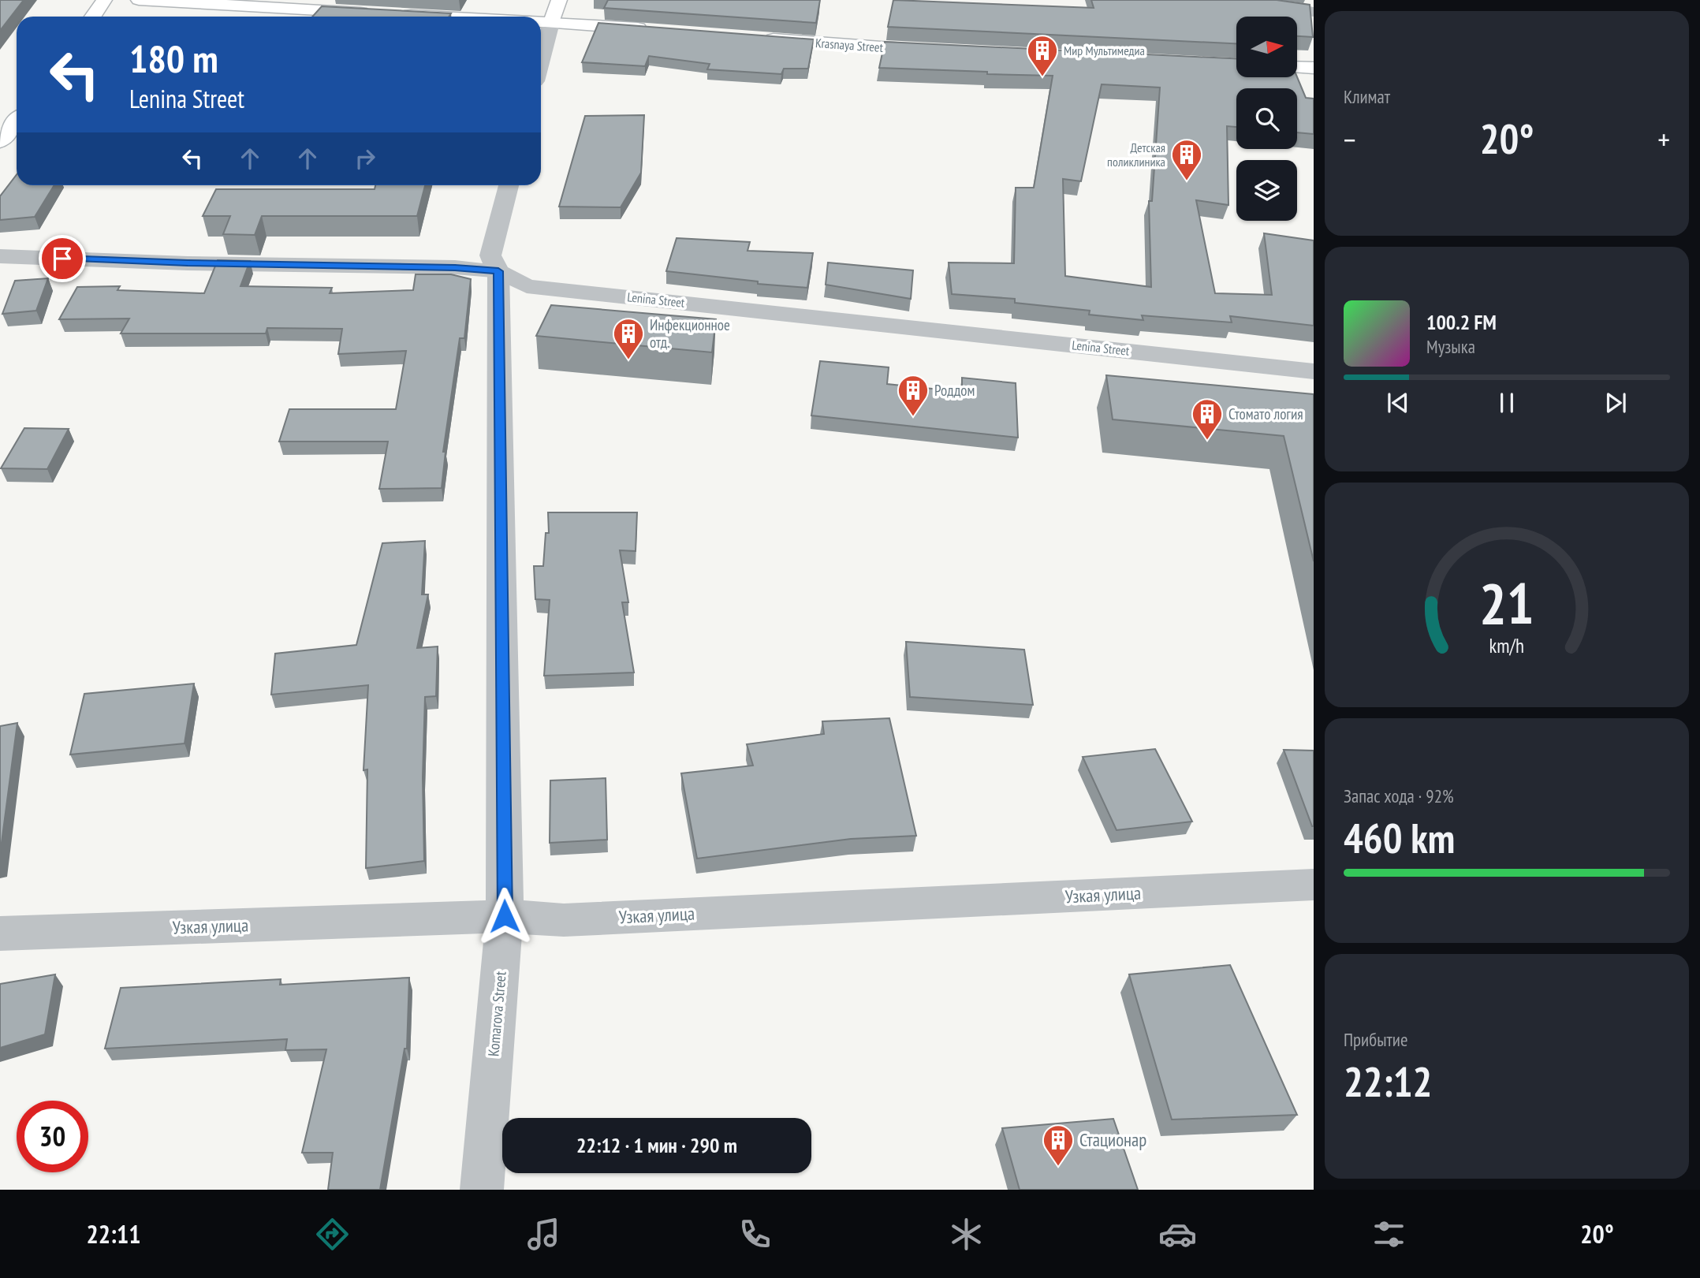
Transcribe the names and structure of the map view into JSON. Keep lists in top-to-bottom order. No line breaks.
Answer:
{"streets":{"main road":["Krasnaya Street"],"street":["Lenina Street","Узкая улица","Komarova Street"]},"crossings":[["Lenina Street","Komarova Street"],["Узкая улица","Komarova Street"]],"places":{"building":["Мир Мультимедиа","Детская поликлиника","Инфекционное отд.","Роддом","Стомато логия","Стационар"]},"north":"right","page":{"tile":["Климат",["Запас хода · 92%","460 km"],["Прибытие","22:12"]],"turn":["180 m","Lenina Street"],"heat":["−","20°","+"],"song":["100.2 FM","Музыка"],"limit":"30","trip":"22:12 · 1 мин · 290 m","tabs":["22:11","20°"],"gauge":["21","km/h"]}}
